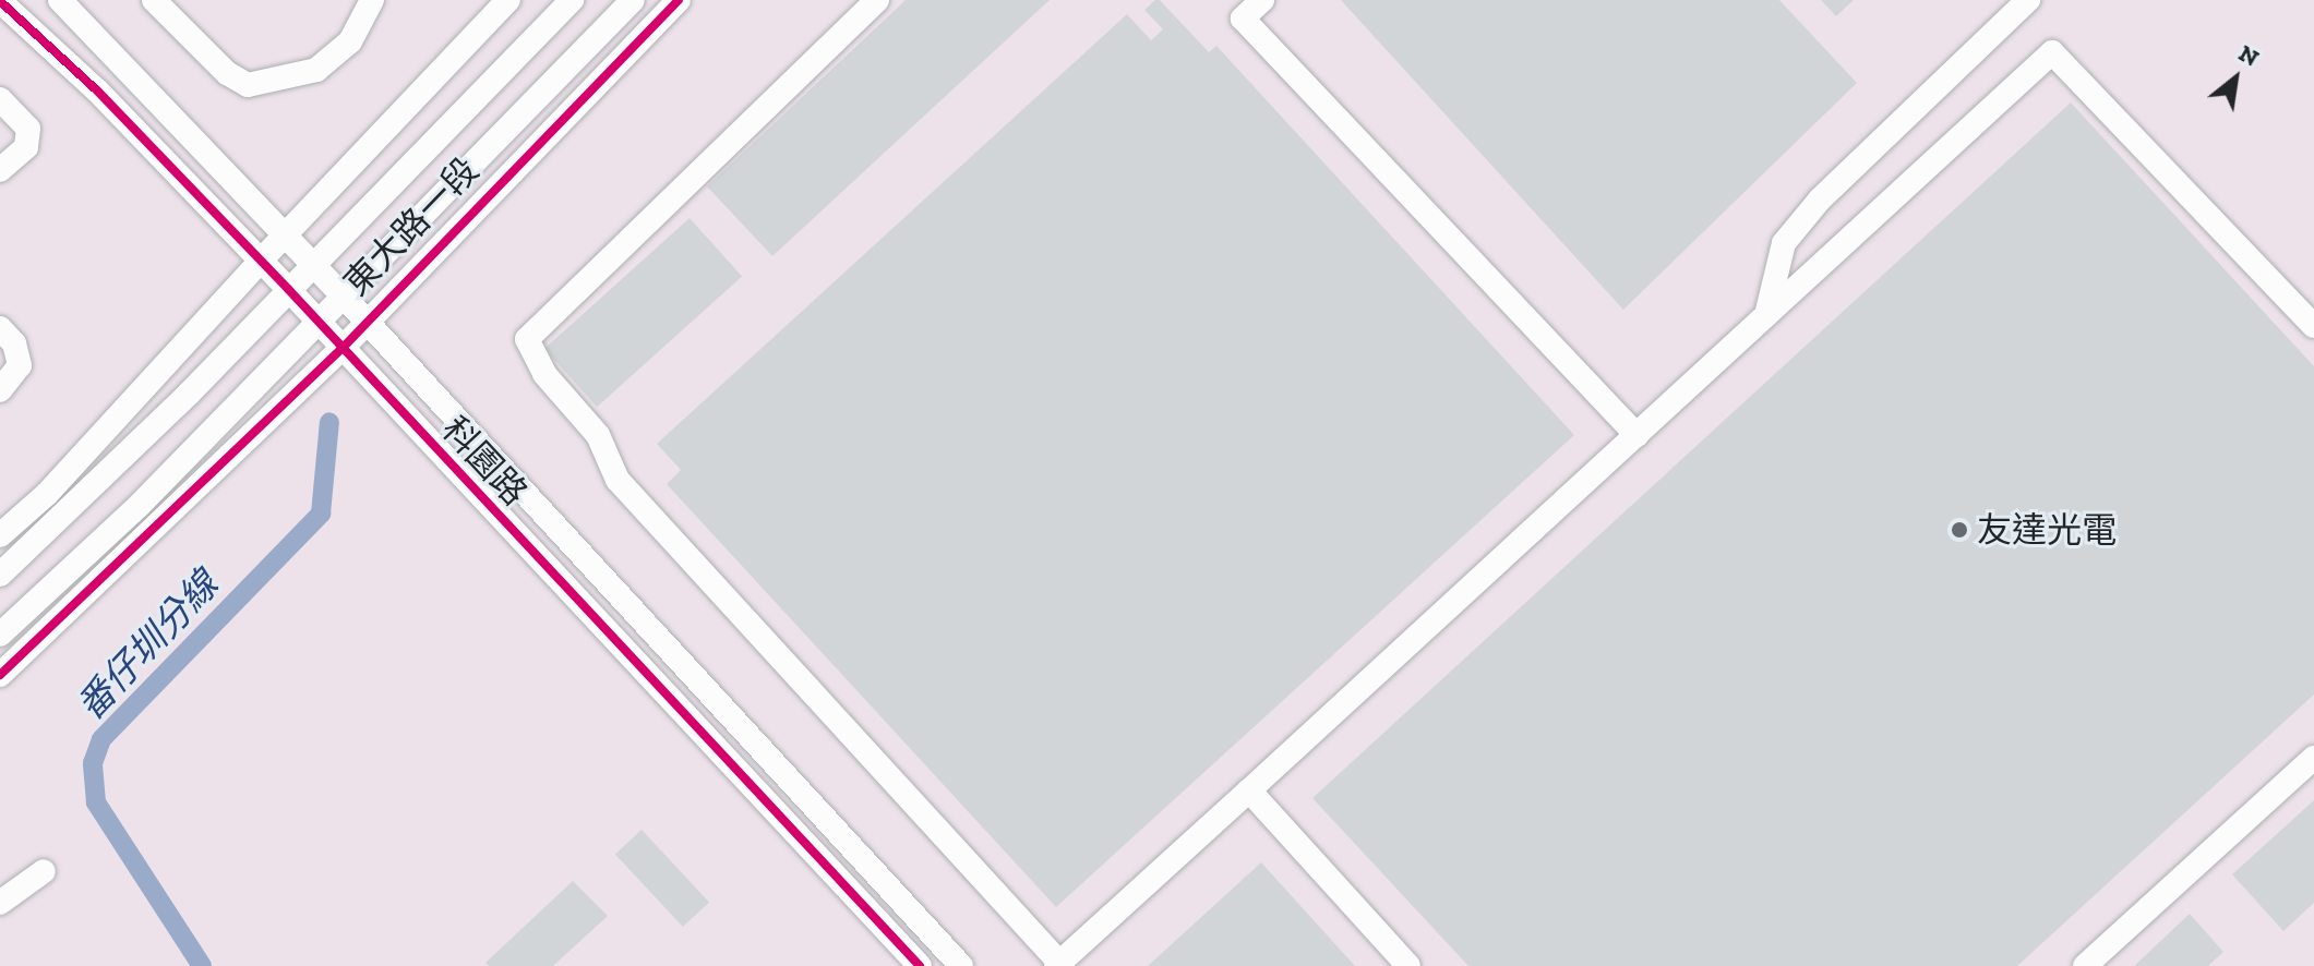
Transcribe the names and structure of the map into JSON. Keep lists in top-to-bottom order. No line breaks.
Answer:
{"streets":{"street":["東大路一段","科園路"]},"crossings":[["東大路一段","科園路"]],"water":["番仔圳分線"],"places":["友達光電"],"north":"top right"}
